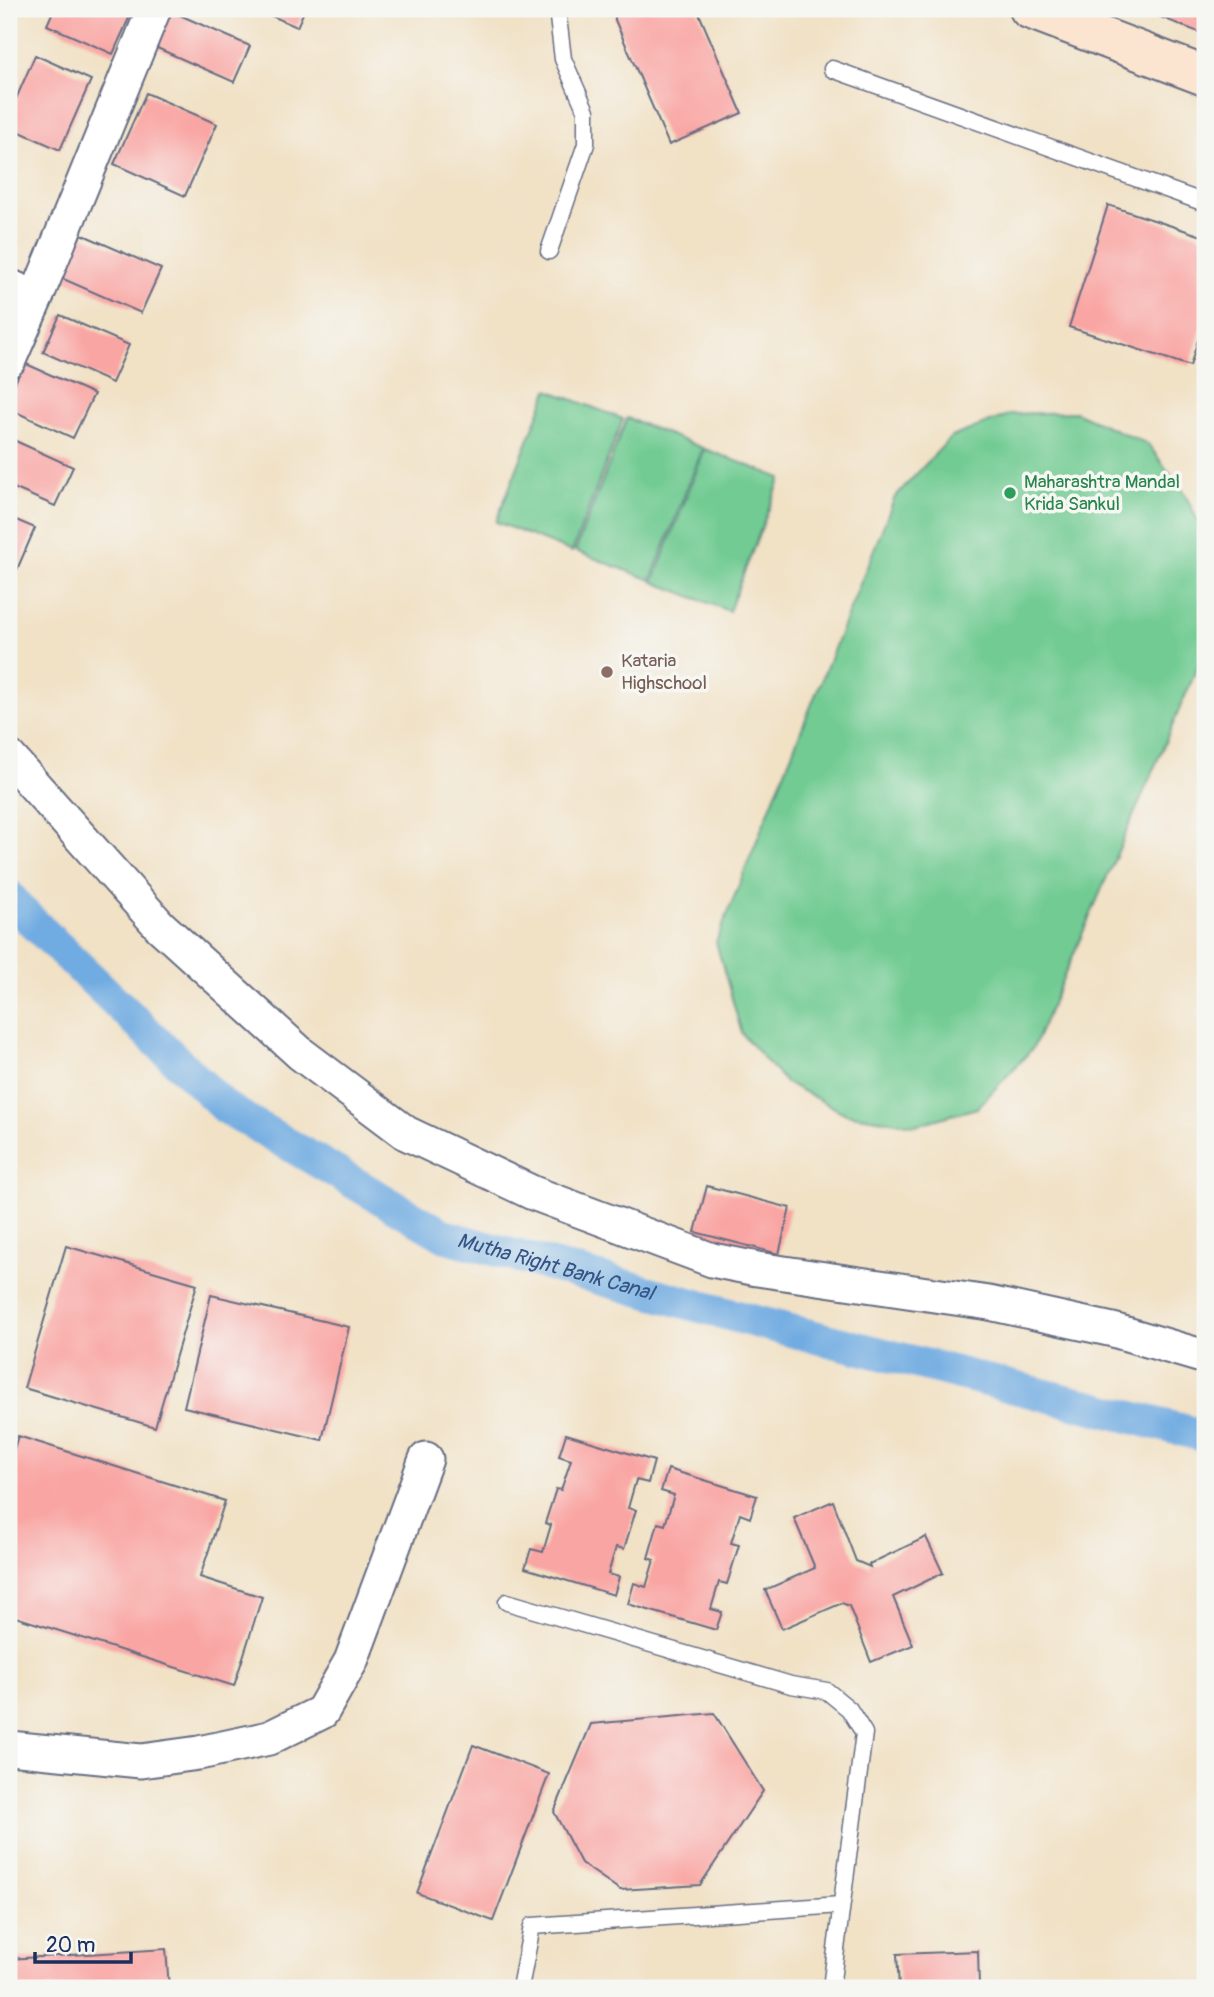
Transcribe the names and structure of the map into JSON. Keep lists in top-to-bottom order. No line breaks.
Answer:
{"water":["Mutha Right Bank Canal"],"places":["Maharashtra Mandal Krida Sankul","Kataria Highschool"],"scale_bar":"20 m"}
